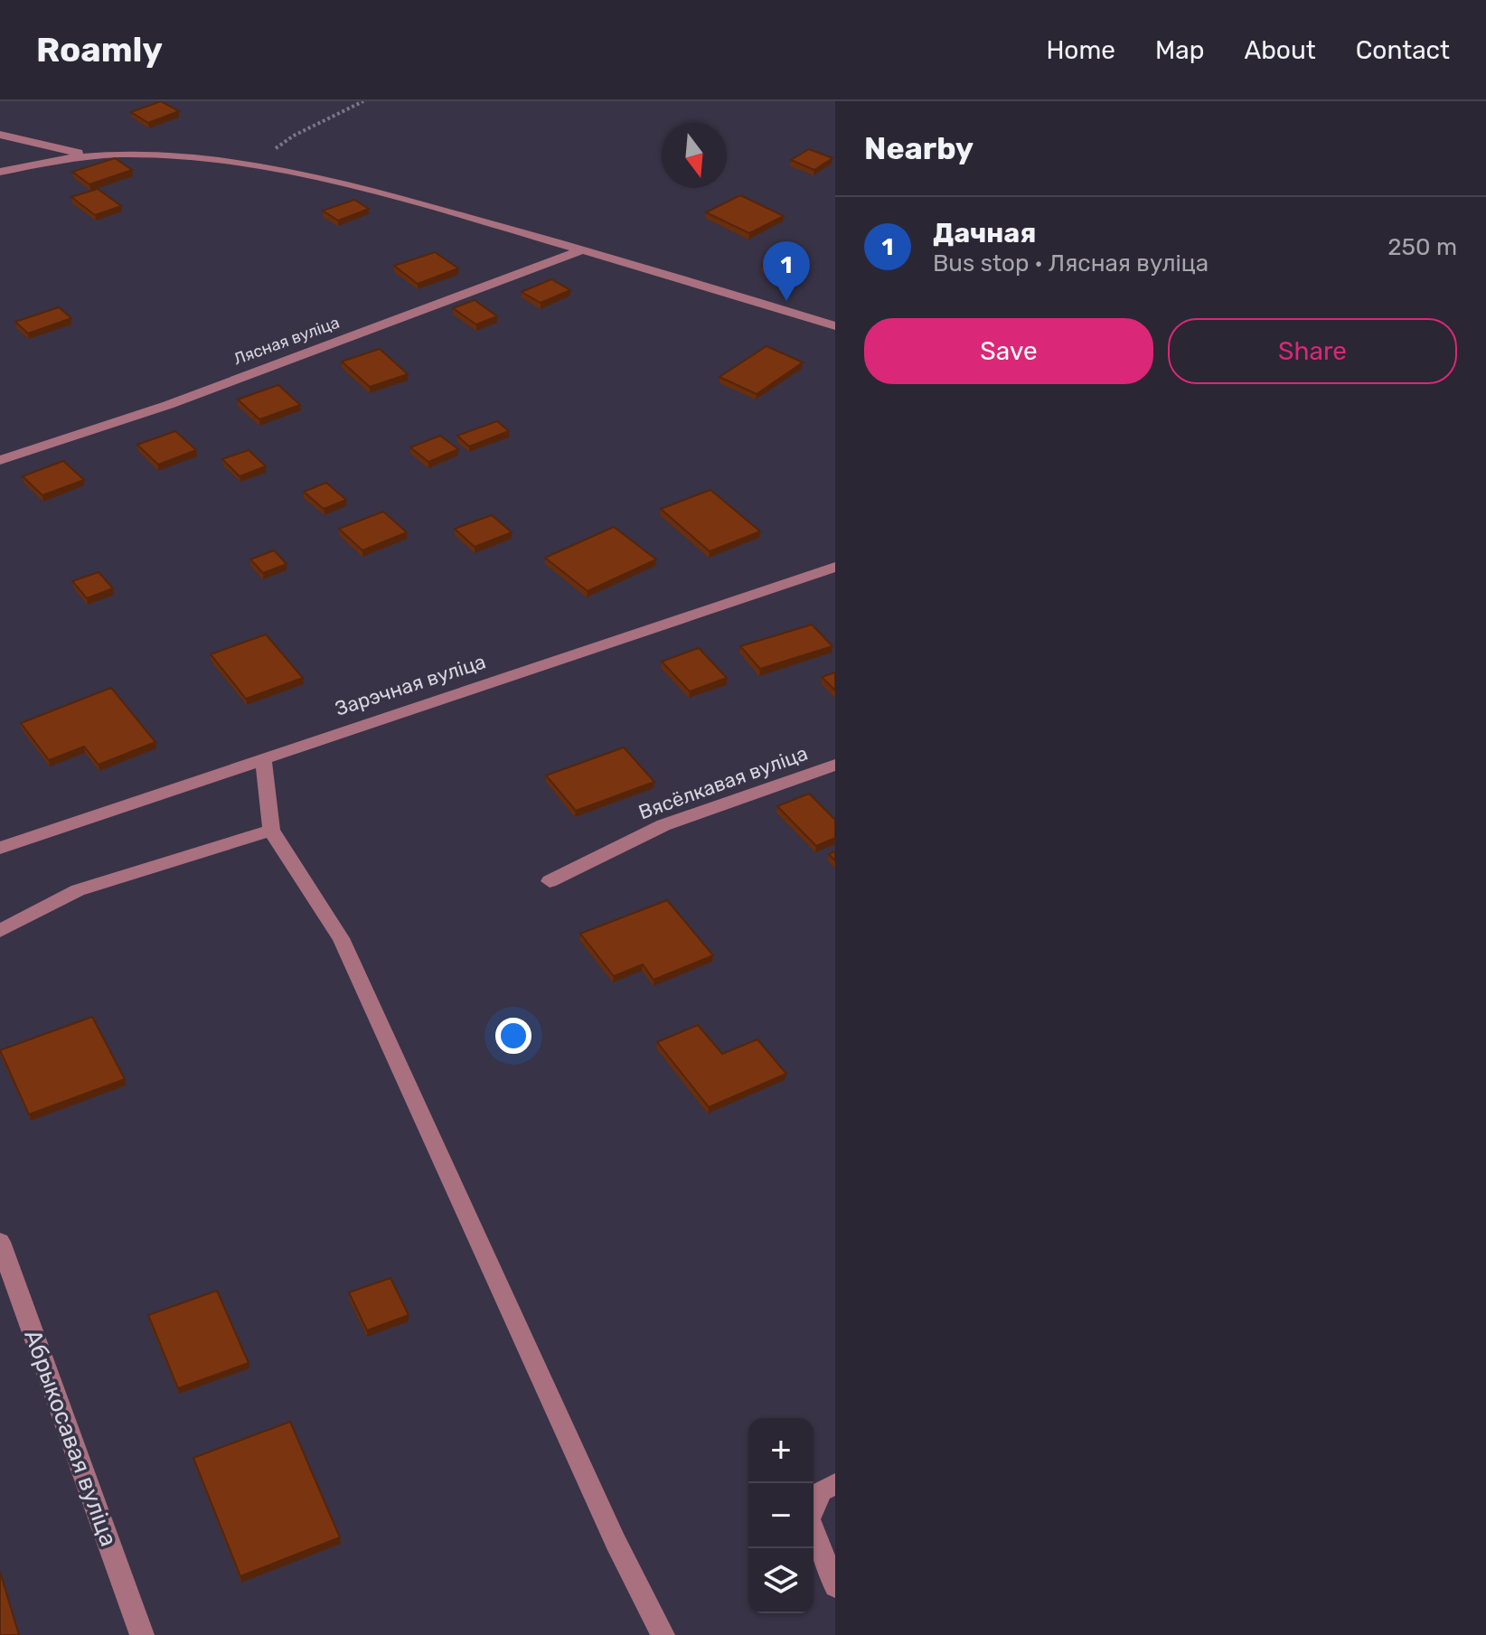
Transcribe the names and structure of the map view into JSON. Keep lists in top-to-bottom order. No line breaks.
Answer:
{"streets":{"street":["Лясная вуліца","Зарэчная вуліца","Вясёлкавая вуліца","Абрыкосавая вуліца"]},"north":"bottom","page":{"header":"Roamly","nav":["Home","Map","About","Contact"],"heading":"Nearby","list":[{"mark":"1","name":"Дачная","note":"Bus stop · Лясная вуліца","value":"250 m"}],"pins":"1","buttons":["Save","Share"],"map_buttons":["+","−"]}}
